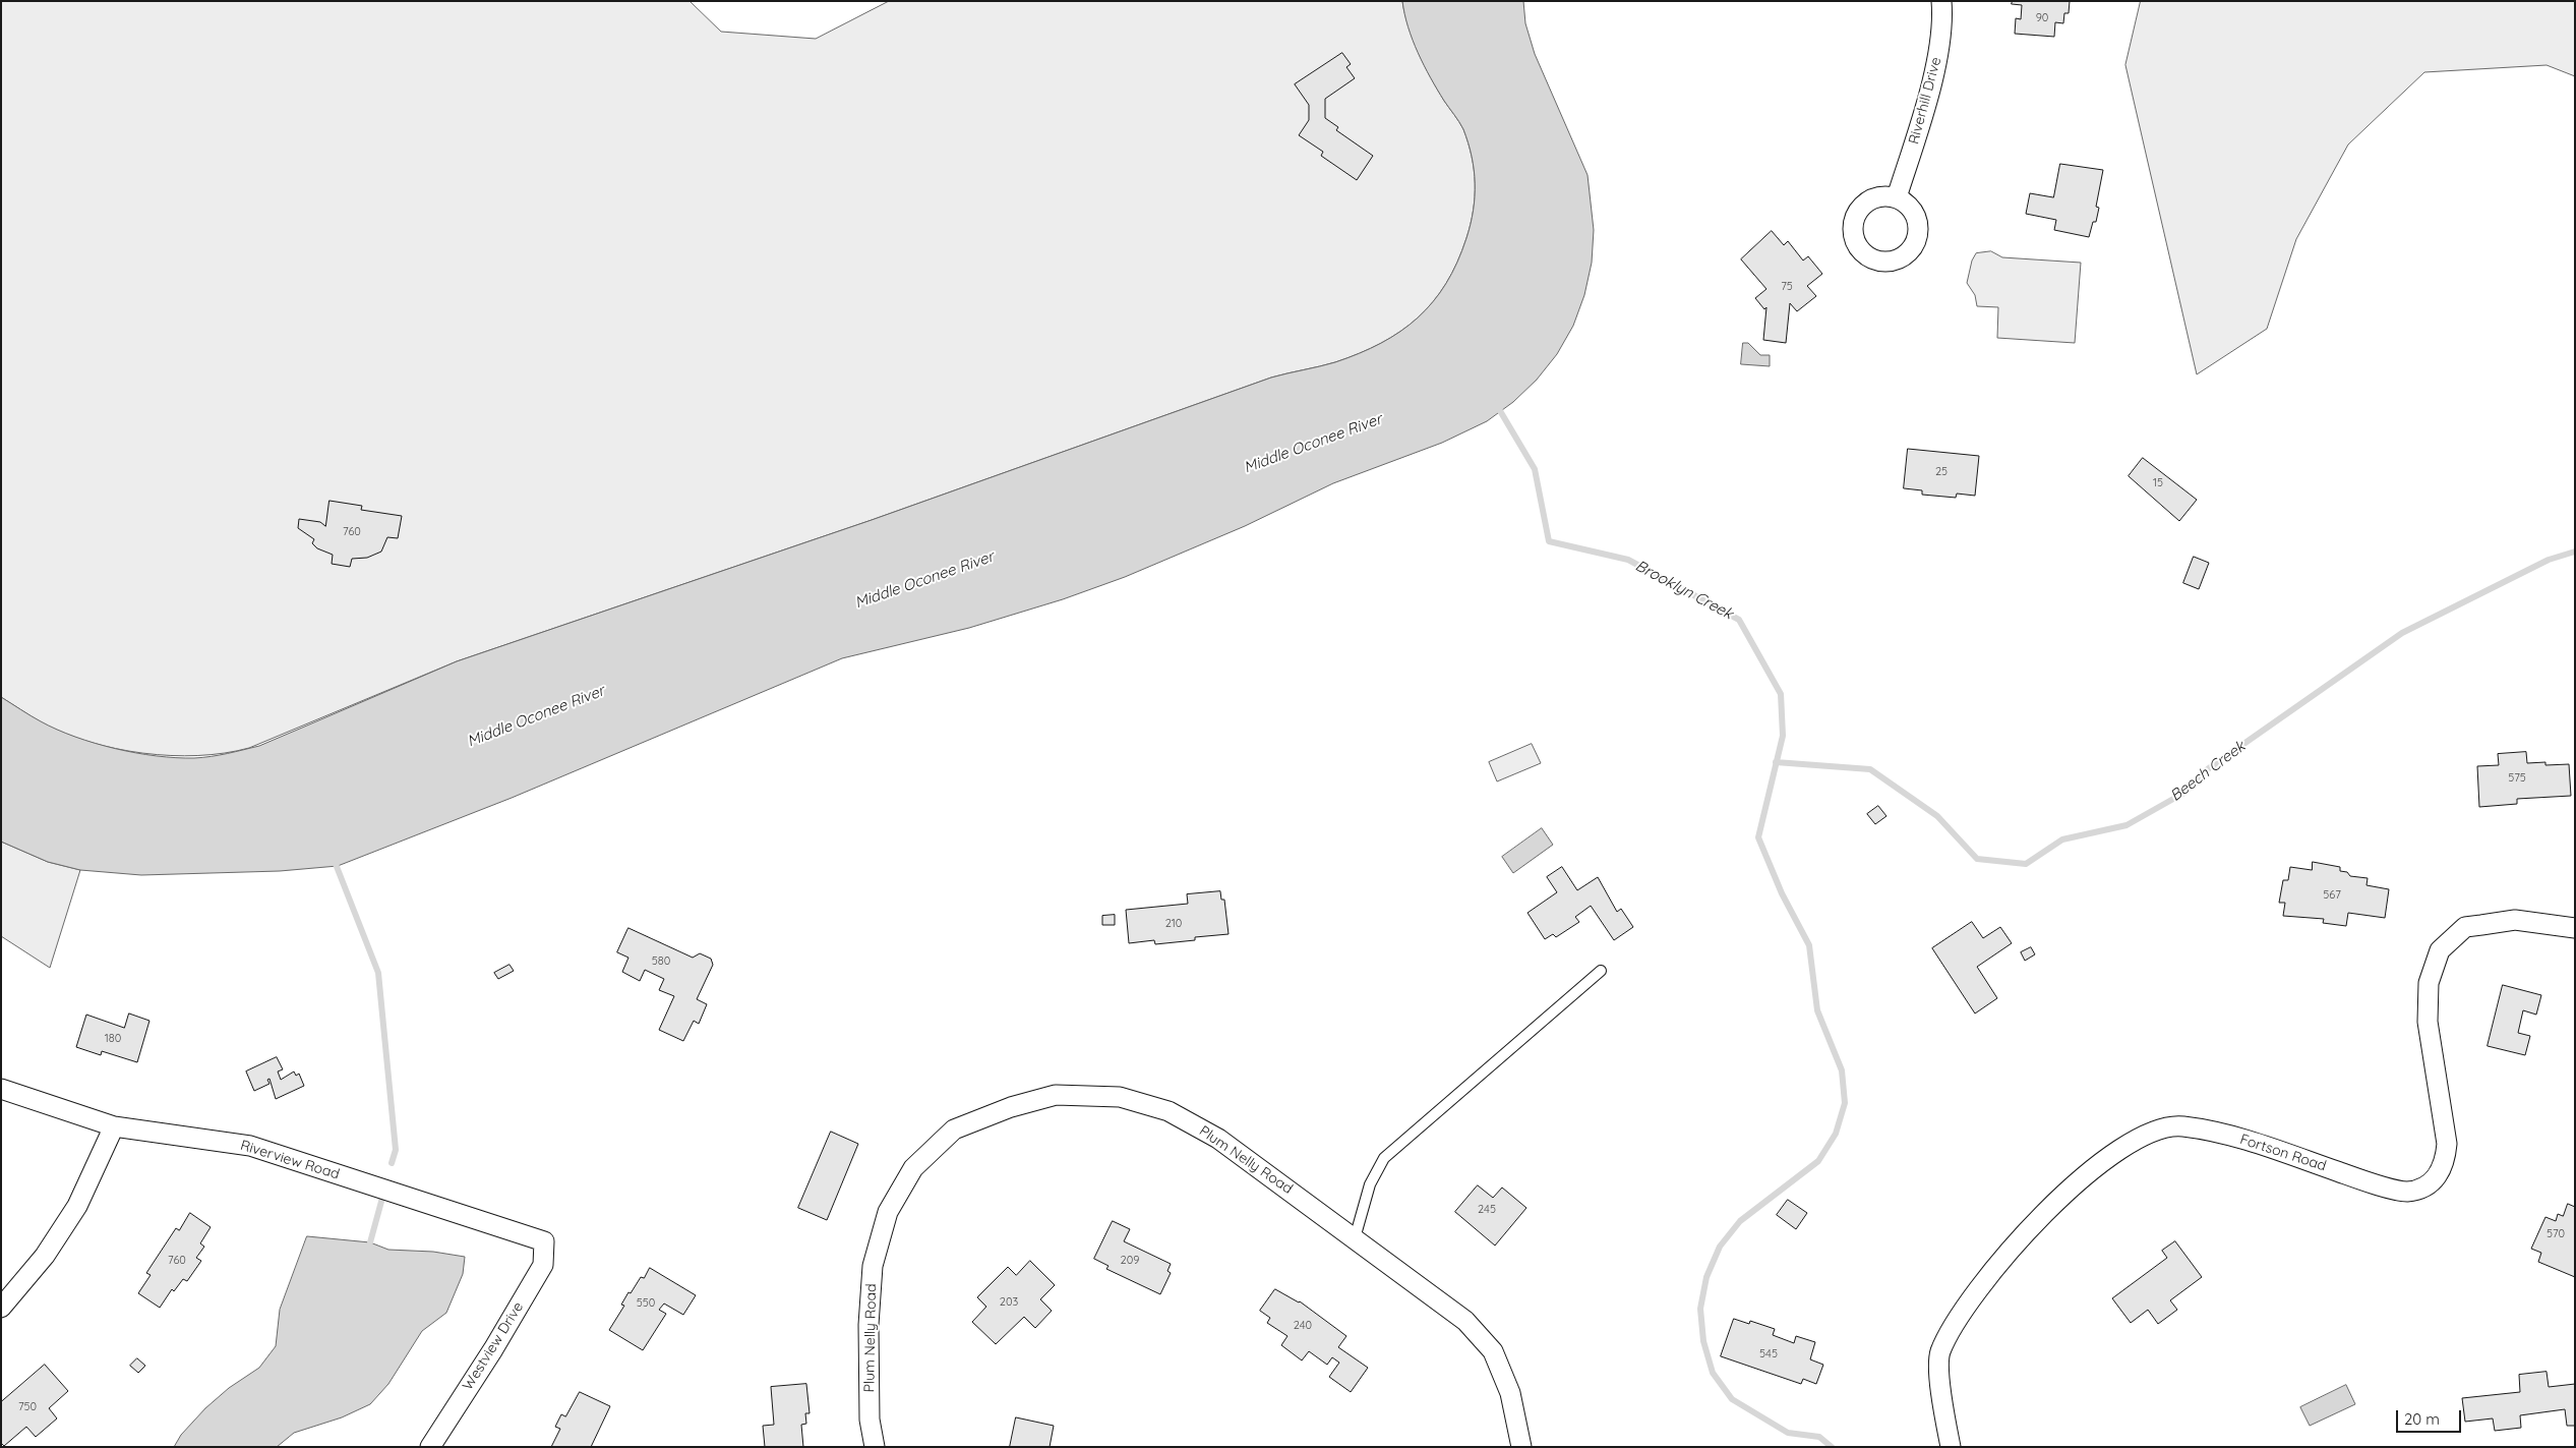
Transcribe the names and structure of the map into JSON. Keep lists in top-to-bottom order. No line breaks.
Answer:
{"streets":{"street":["Riverhill Drive","Fortson Road","Riverview Road","Plum Nelly Road","Westview Drive"]},"crossings":[["Riverview Road","Westview Drive"]],"water":["Middle Oconee River","Brooklyn Creek","Beech Creek"],"house_numbers":["90","75","25","15","760","575","567","210","580","180","245","570","760","209","203","550","240","545","750"],"scale_bar":"20 m"}
